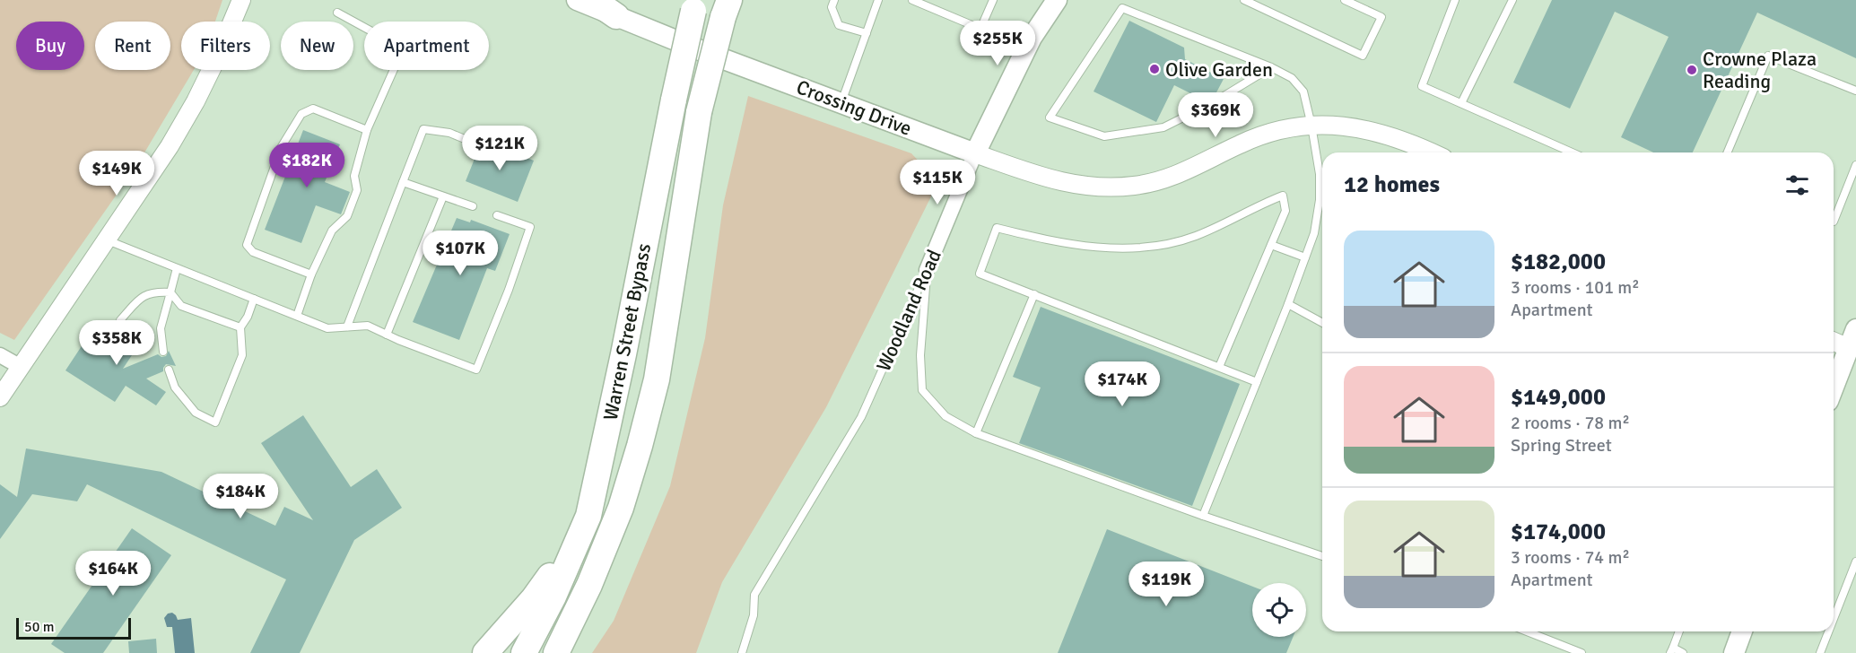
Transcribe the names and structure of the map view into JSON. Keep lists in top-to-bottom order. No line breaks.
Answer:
{"streets":{"highway":["Warren Street Bypass"],"main road":["Crossing Drive","Woodland Road"]},"crossings":[["Crossing Drive","Woodland Road"]],"places":["Olive Garden","Crowne Plaza Reading"],"scale_bar":"50 m","page":{"price":["$255K","$369K","$121K","$182K","$149K","$115K","$107K","$358K","$174K","$184K","$164K","$119K"],"chip":["Buy","Rent","Filters","New","Apartment"],"heading":"12 homes","list":[{"name":"$182,000","note":"3 rooms · 101 m² · Apartment"},{"name":"$149,000","note":"2 rooms · 78 m² · Spring Street"},{"name":"$174,000","note":"3 rooms · 74 m² · Apartment"}],"scale":"50 m"}}
